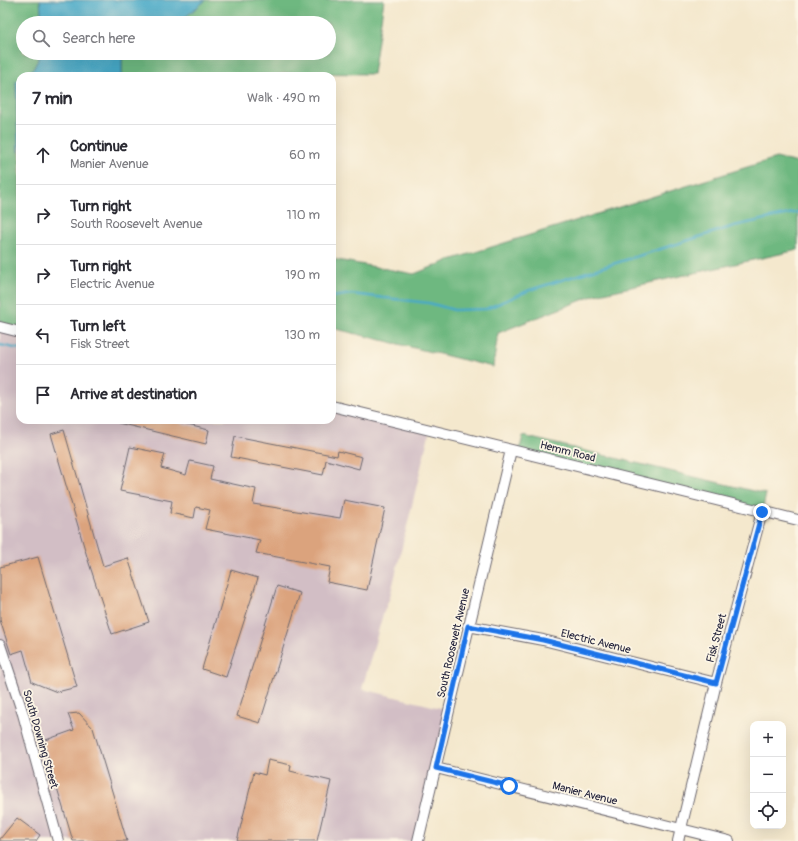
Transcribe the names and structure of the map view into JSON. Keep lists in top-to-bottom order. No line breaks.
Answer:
{"streets":{"street":["Hemm Road","Fisk Street","Electric Avenue","South Roosevelt Avenue","South Downing Street","Manier Avenue"]},"crossings":[["Hemm Road","Fisk Street"],["Hemm Road","South Roosevelt Avenue"],["Fisk Street","Electric Avenue"],["Fisk Street","Manier Avenue"],["Electric Avenue","South Roosevelt Avenue"],["South Roosevelt Avenue","Manier Avenue"]],"page":{"search":"Search here","heading":["7 min","Walk · 490 m"],"list":[["Continue","Manier Avenue","60 m"],["Turn right","South Roosevelt Avenue","110 m"],["Turn right","Electric Avenue","190 m"],["Turn left","Fisk Street","130 m"],"Arrive at destination"],"map_buttons":["+","−"]}}
